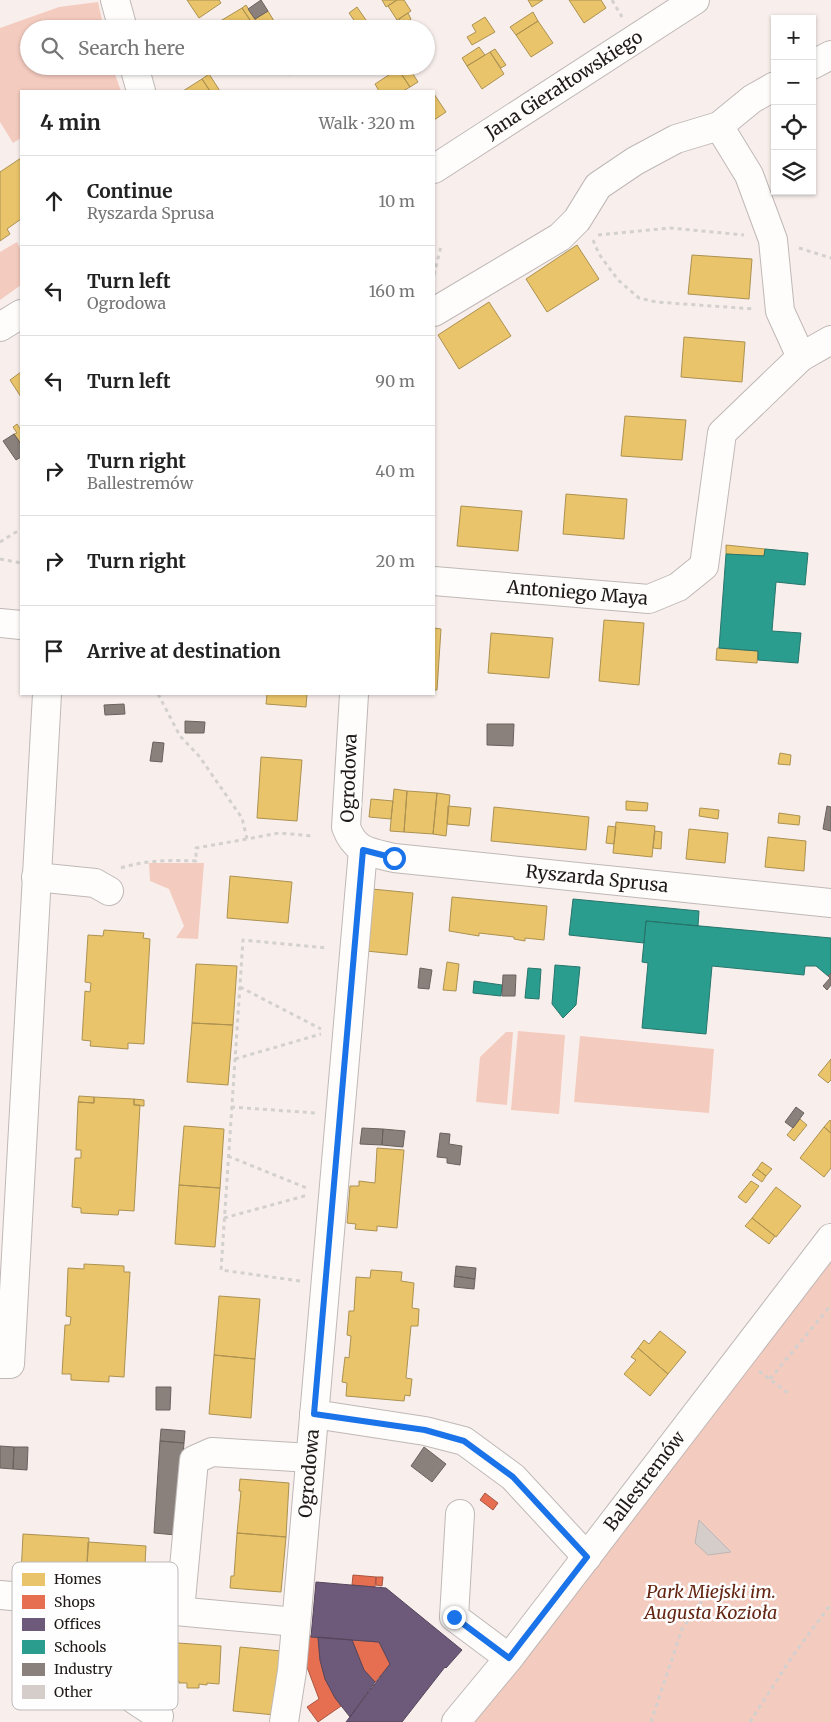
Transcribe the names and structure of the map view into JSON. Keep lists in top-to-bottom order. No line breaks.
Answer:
{"streets":{"street":["Jana Gierałtowskiego","Antoniego Maya","Ogrodowa","Ryszarda Sprusa","Ballestremów"]},"crossings":[["Ogrodowa","Ryszarda Sprusa"]],"parks":["Park Miejski im. Augusta Kozioła"],"legend":["Homes","Shops","Offices","Schools","Industry","Other"],"page":{"map_buttons":["+","−"],"search":"Search here","heading":["4 min","Walk · 320 m"],"list":[["Continue","Ryszarda Sprusa","10 m"],["Turn left","Ogrodowa","160 m"],["Turn left","90 m"],["Turn right","Ballestremów","40 m"],["Turn right","20 m"],"Arrive at destination"]}}
